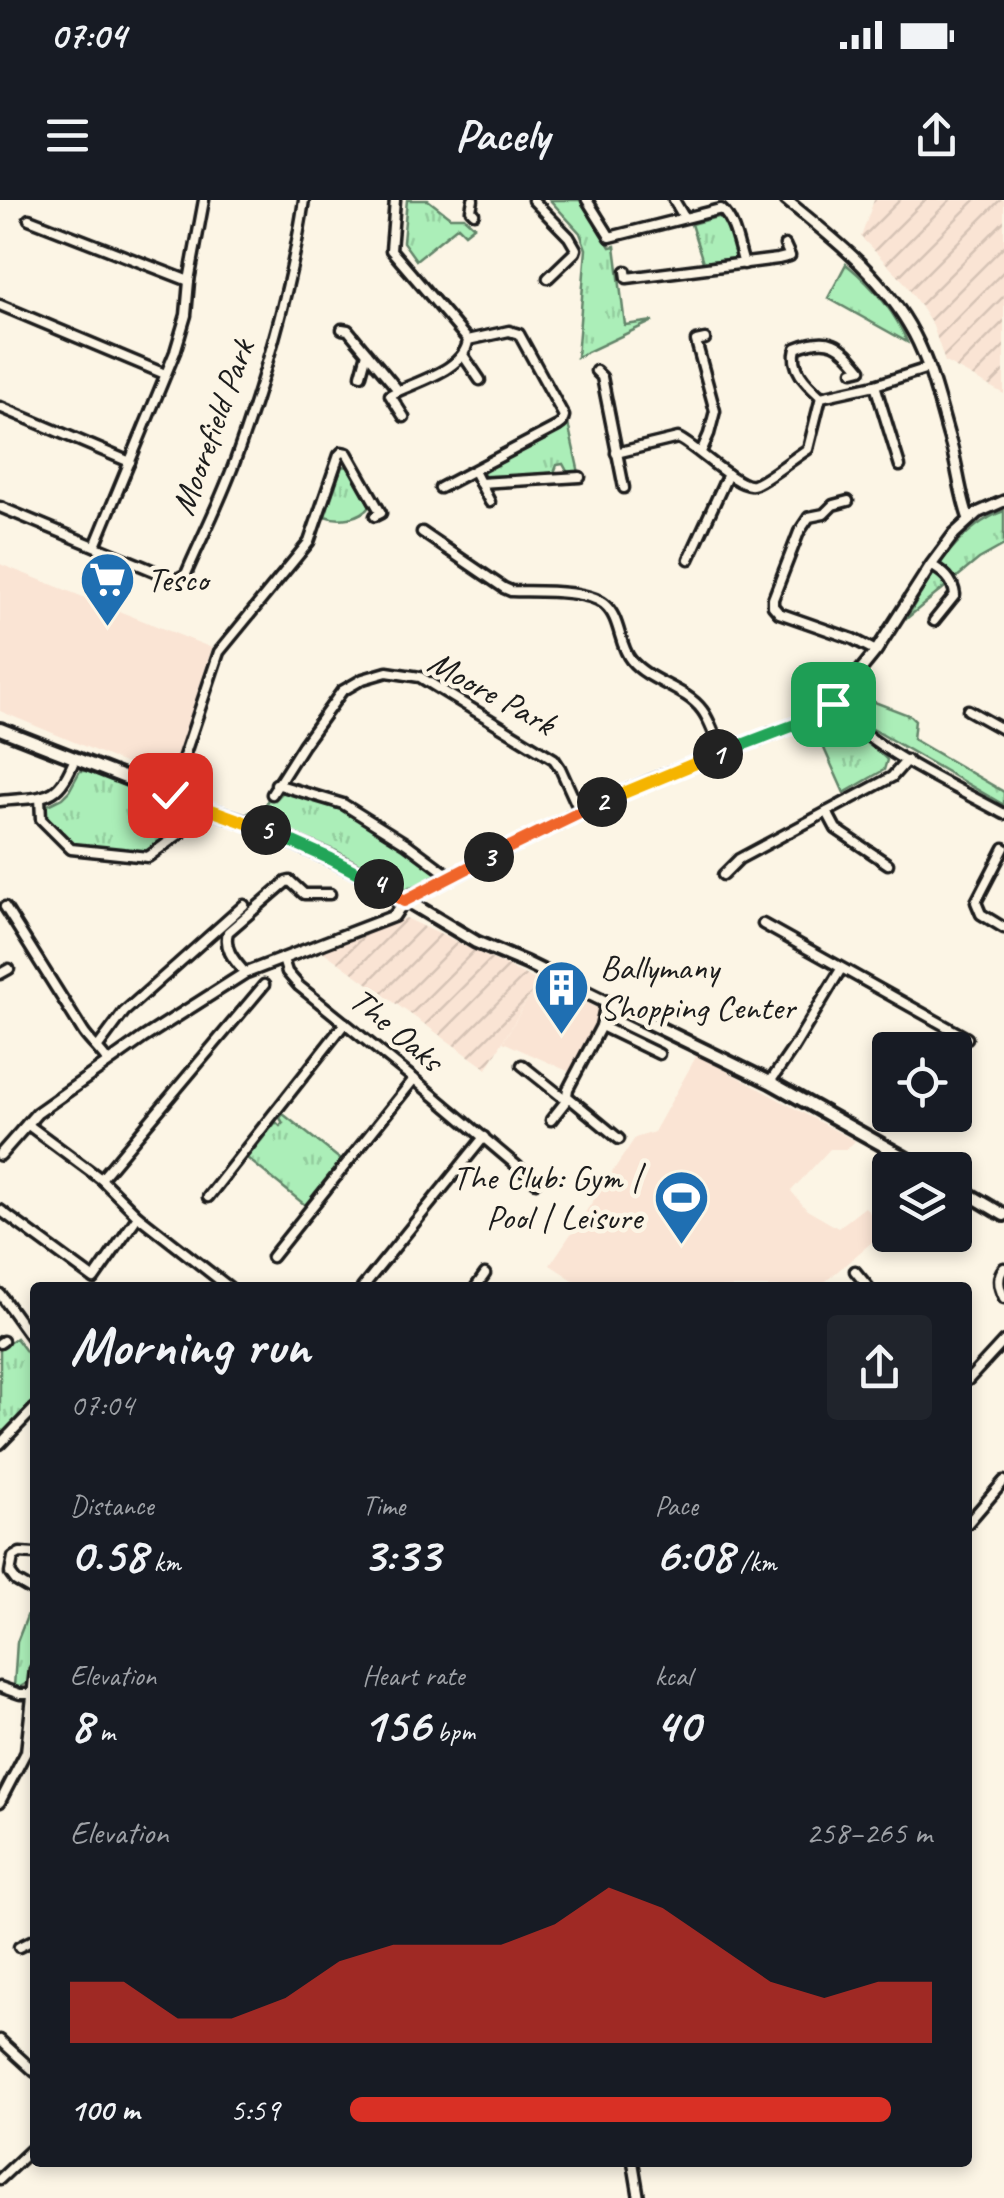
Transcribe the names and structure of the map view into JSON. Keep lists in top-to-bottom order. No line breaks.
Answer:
{"streets":{"street":["Moorefield Park","Moore Park","The Oaks"]},"places":{"supermarket":["Tesco"],"building":["Ballymany Shopping Center"],"sports":["The Club: Gym | Pool | Leisure"]},"page":{"status":"07:04","header":"Pacely","pins":["1","2","5","3","4"],"heading":["Morning run","07:04"],"stats":[["Distance","0.58 km"],["Time","3:33"],["Pace","6:08 /km"],["Elevation","8 m"],["Heart rate","156 bpm"],["kcal","40"]],"chart":["Elevation","258–265 m"],"list":[{"name":"100 m","note":"5:59"}]}}
